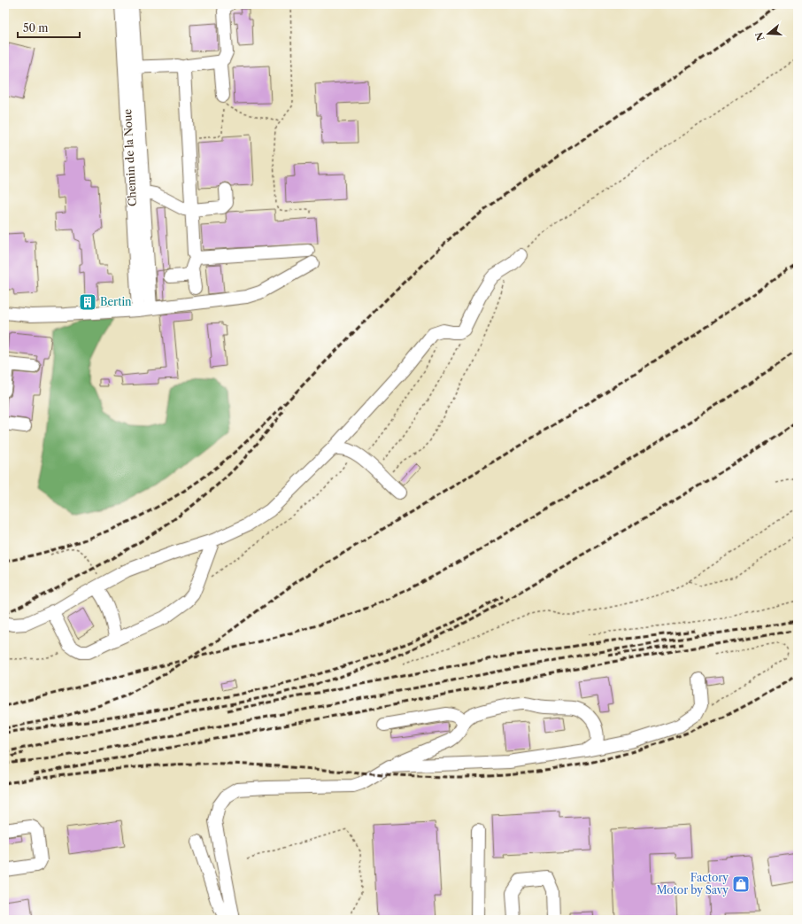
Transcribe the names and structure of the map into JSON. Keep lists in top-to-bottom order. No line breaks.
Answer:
{"streets":{"street":["Chemin de la Noue"]},"places":{"building":["Bertin"],"shop":["Factory Motor by Savy"]},"scale_bar":"50 m","north":"left"}
